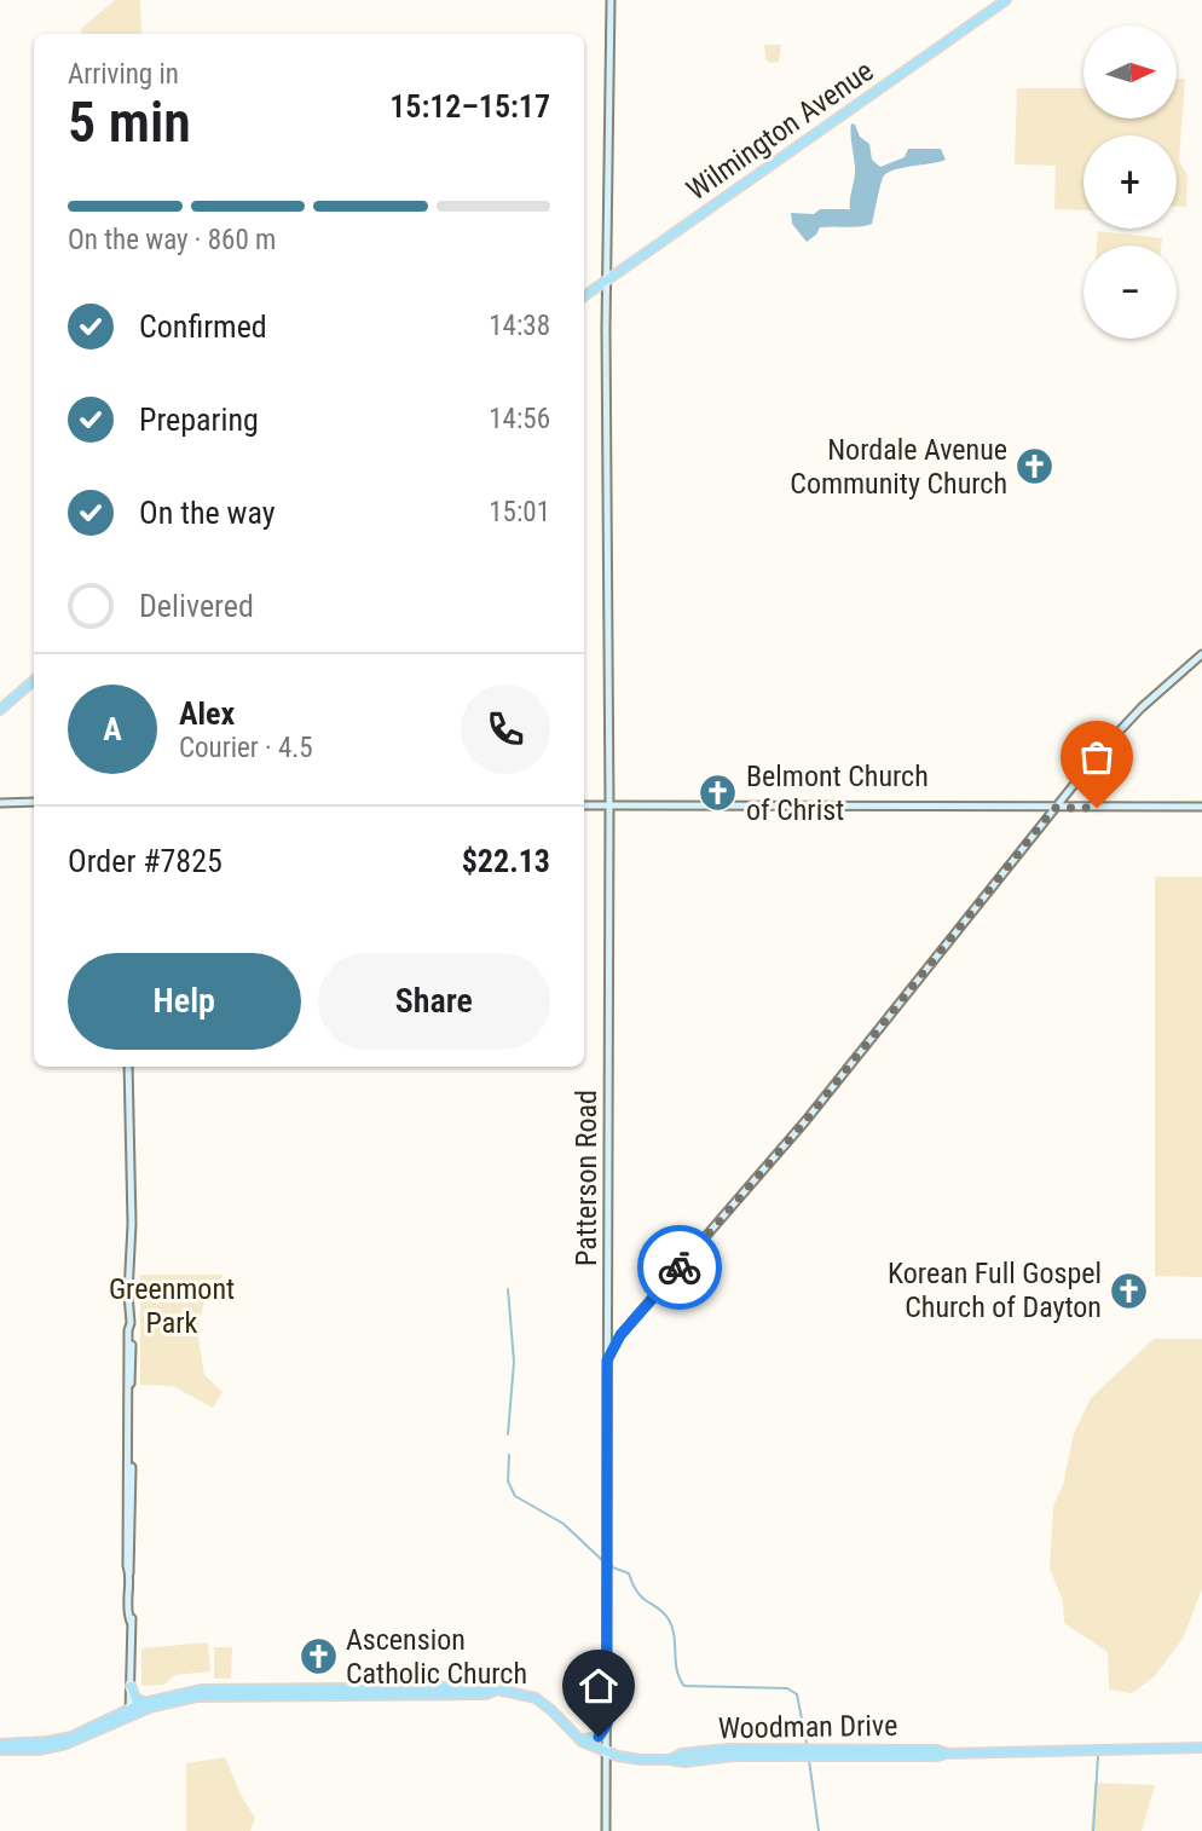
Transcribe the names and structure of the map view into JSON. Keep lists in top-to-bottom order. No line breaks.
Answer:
{"streets":{"main road":["Wilmington Avenue","Patterson Road","Woodman Drive"]},"crossings":[["Wilmington Avenue","Patterson Road"],["Patterson Road","Woodman Drive"]],"parks":["Greenmont Park"],"places":{"church":["Nordale Avenue Community Church","Belmont Church of Christ","Korean Full Gospel Church of Dayton","Ascension Catholic Church"]},"north":"right","page":{"map_buttons":["+","−"],"heading":["5 min","Arriving in","15:12–15:17"],"panel":["Alex","Courier · 4.5","Order #7825","$22.13"],"bar":"On the way · 860 m","list":[["Confirmed","14:38"],["Preparing","14:56"],["On the way","15:01"],"Delivered"],"round":"A","buttons":["Help","Share"]}}
